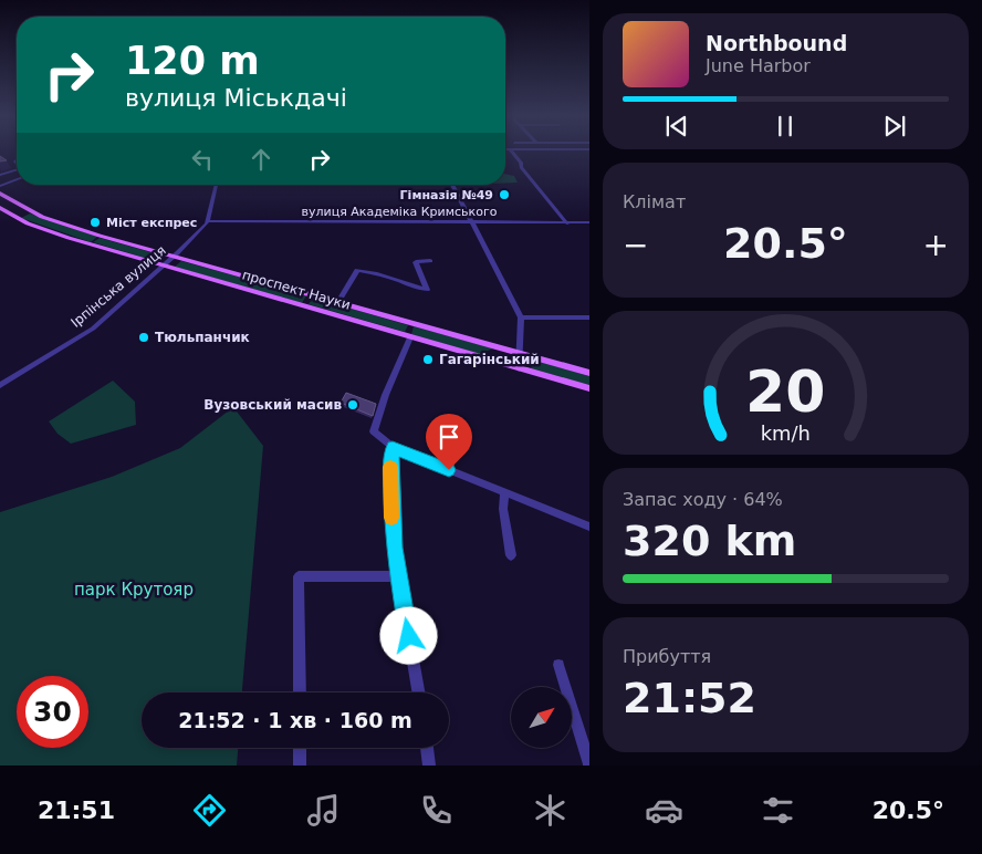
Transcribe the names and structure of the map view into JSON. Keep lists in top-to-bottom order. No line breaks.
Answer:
{"streets":{"main road":["проспект Науки"],"street":["вулиця Академіка Кримського","Ірпінська вулиця"]},"crossings":[["вулиця Академіка Кримського","Ірпінська вулиця"],["Ірпінська вулиця","проспект Науки"]],"parks":["парк Крутояр"],"places":["Гімназія №49","Міст експрес","Тюльпанчик","Гагарінський","Вузовський масив"],"north":"top right","page":{"turn":["120 m","вулиця Міськдачі"],"song":["Northbound","June Harbor"],"tile":["Клімат",["Запас ходу · 64%","320 km"],["Прибуття","21:52"]],"heat":["−","20.5°","+"],"limit":"30","trip":"21:52 · 1 хв · 160 m","tabs":["21:51","20.5°"],"gauge":["20","km/h"]}}
